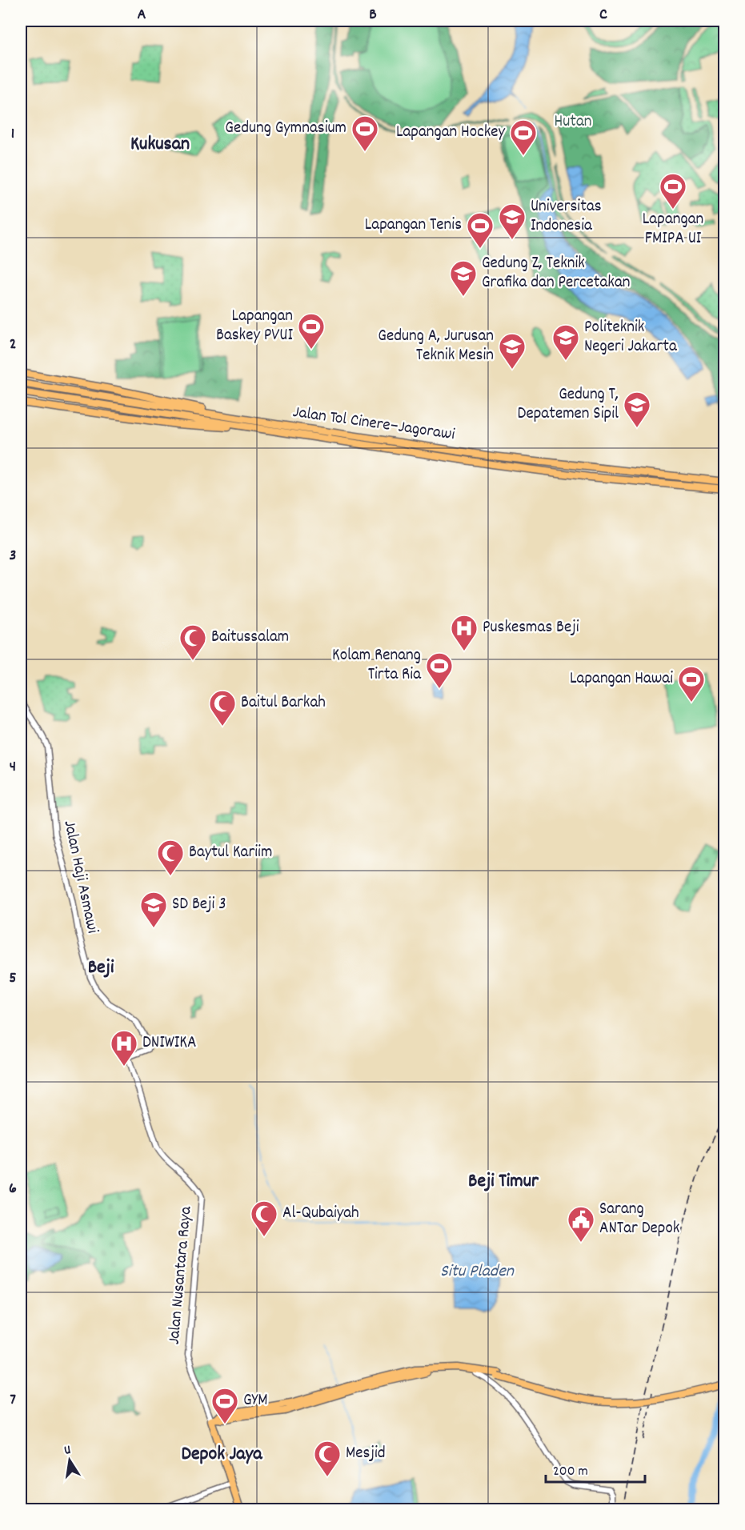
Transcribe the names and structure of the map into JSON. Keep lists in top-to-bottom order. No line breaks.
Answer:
{"streets":{"highway":["Jalan Tol Cinere–Jagorawi","Jalan Nusantara Raya"],"street":["Jalan Haji Asmawi"]},"crossings":[["Jalan Haji Asmawi","Jalan Nusantara Raya"]],"districts":["Kukusan","Beji","Beji Timur","Depok Jaya"],"water":["Situ Pladen"],"parks":["Hutan"],"places":{"sports":["Gedung Gymnasium","Lapangan Hockey","Lapangan FMIPA UI","Lapangan Tenis","Lapangan Baskey PVUI","Kolam Renang Tirta Ria","Lapangan Hawai","GYM"],"school or university":["Universitas Indonesia","Gedung Z, Teknik Grafika dan Percetakan","Politeknik Negeri Jakarta","Gedung A, Jurusan Teknik Mesin","Gedung T, Depatemen Sipil","SD Beji 3"],"hospital":["Puskesmas Beji","DNIWIKA"],"mosque":["Baitussalam","Baitul Barkah","Baytul Kariim","Al-Qubaiyah","Mesjid"],"public building":["Sarang ANTar Depok"]},"scale_bar":"200 m","north":"top","grid":{"columns":["A","B","C"],"rows":["1","2","3","4","5","6","7"]}}
